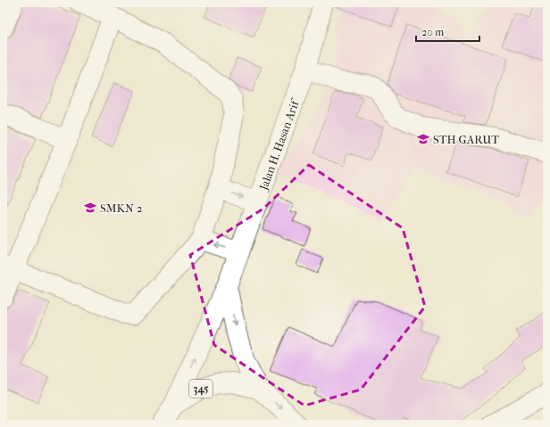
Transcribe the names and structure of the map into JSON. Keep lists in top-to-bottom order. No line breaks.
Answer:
{"streets":{"main road":["Jalan H. Hasan Arif","345"]},"crossings":[["Jalan H. Hasan Arif","345"]],"places":{"school or university":["STH GARUT","SMKN 2"]},"scale_bar":"20 m"}
